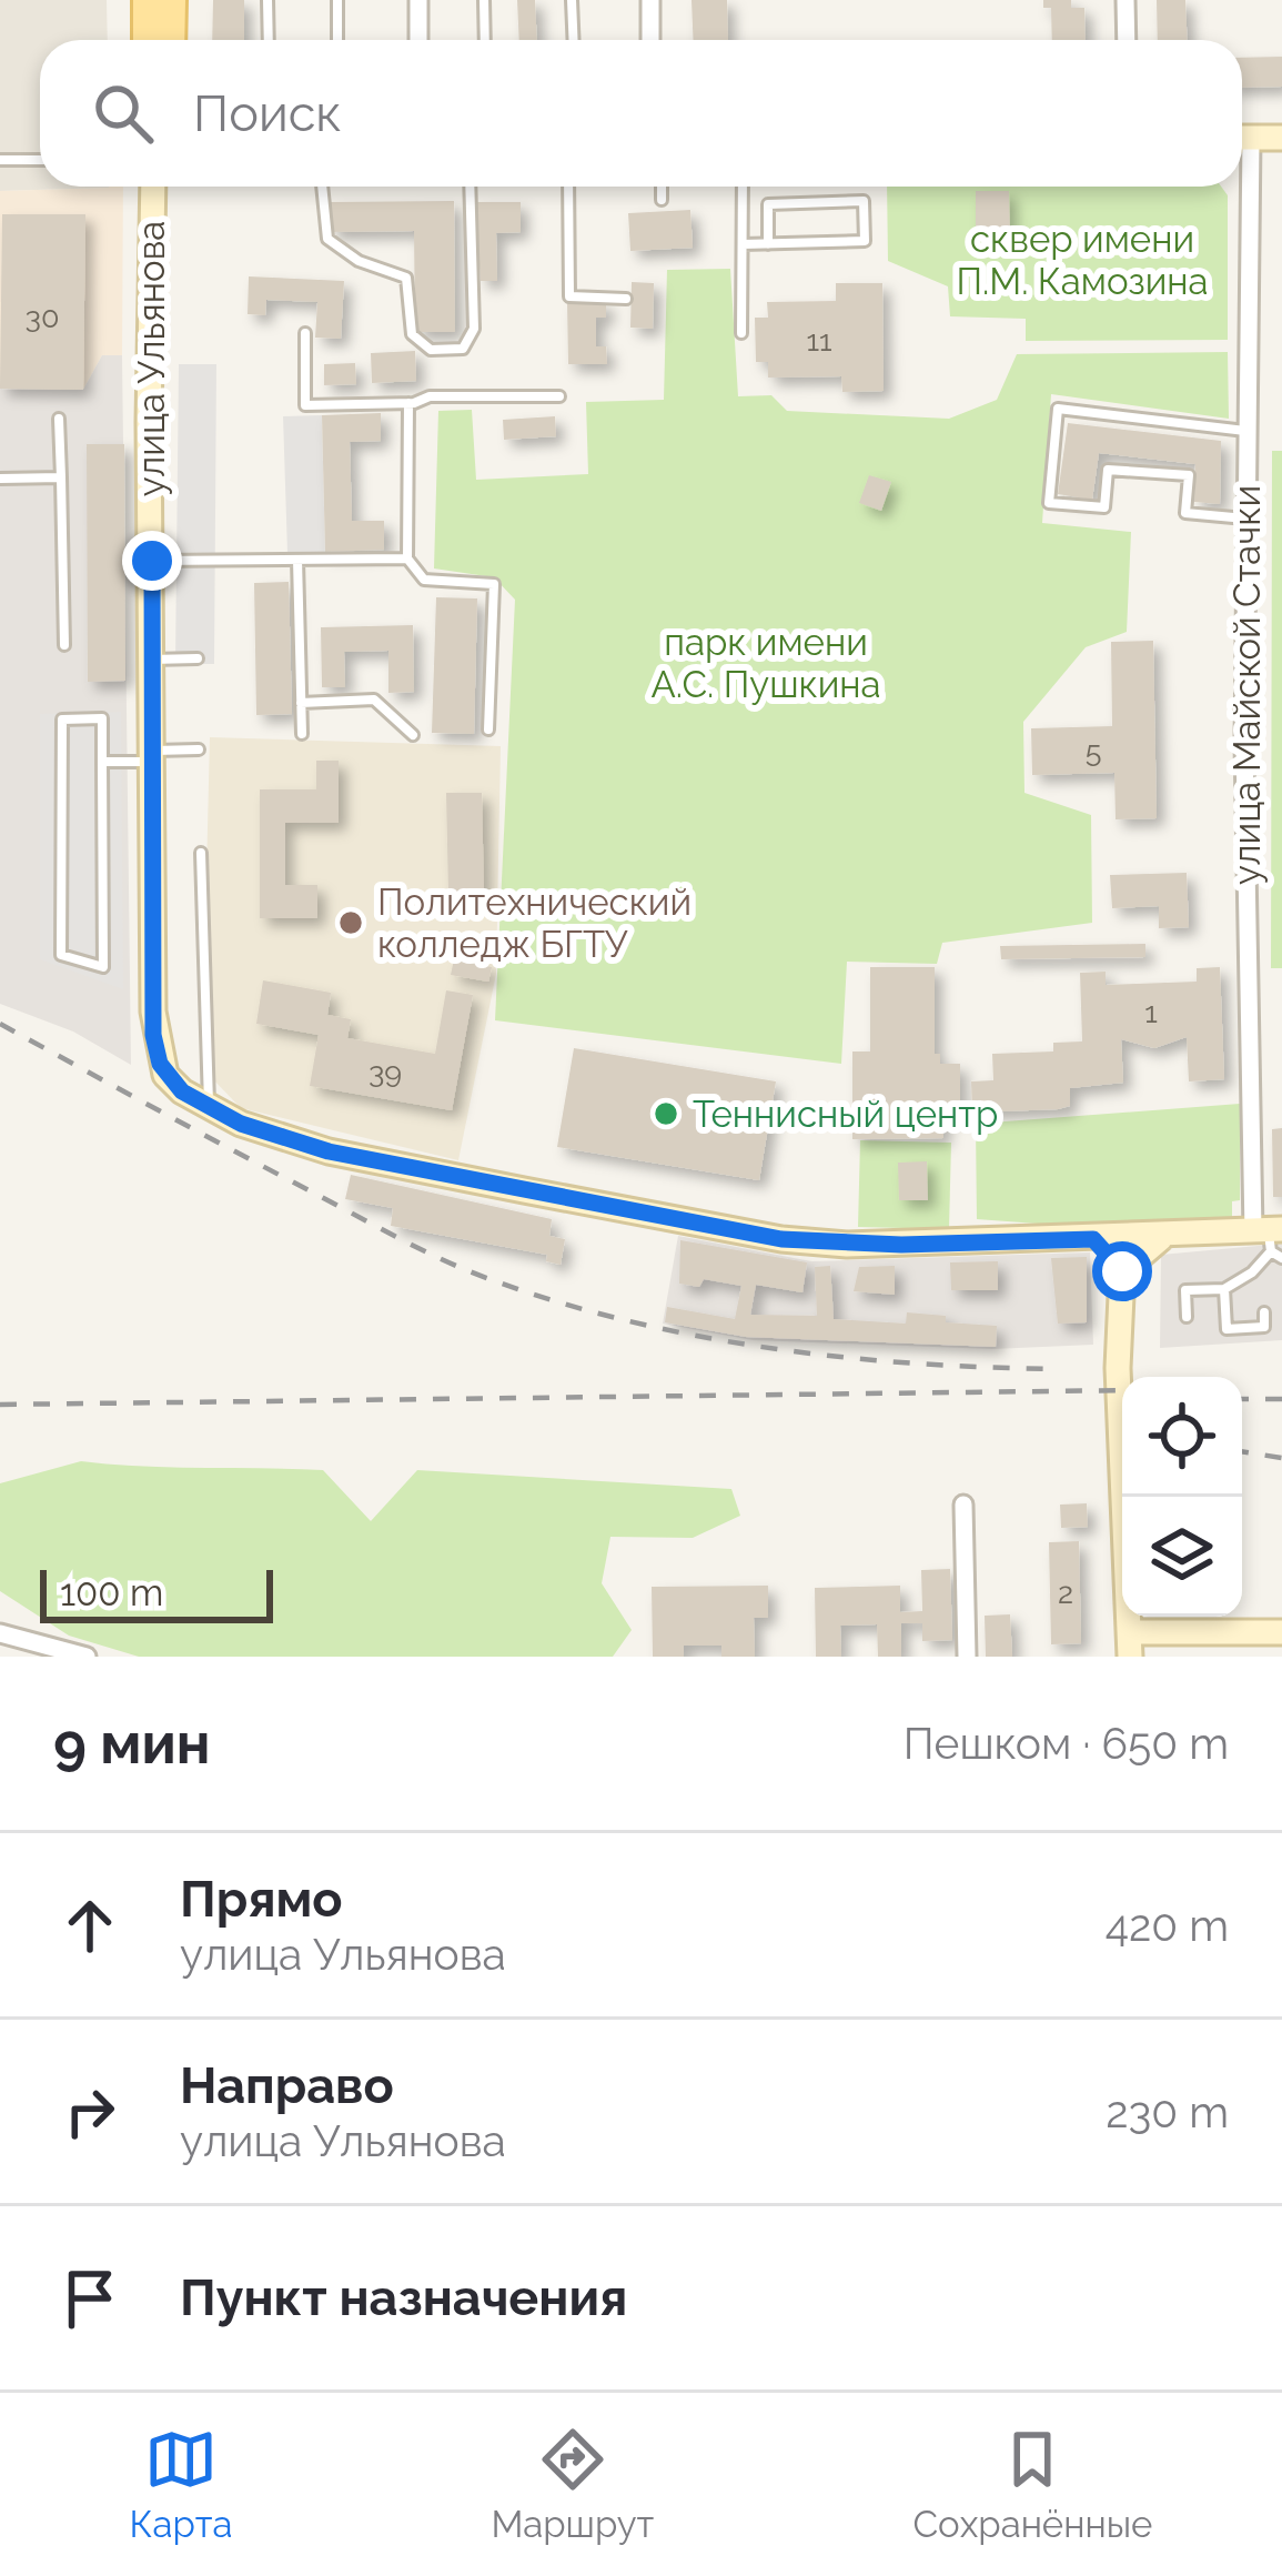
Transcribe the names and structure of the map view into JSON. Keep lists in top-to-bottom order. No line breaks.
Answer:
{"streets":{"main road":["улица Ульянова"],"street":["улица Майской Стачки"]},"crossings":[["улица Ульянова","улица Майской Стачки"]],"parks":["сквер имени П.М. Камозина","парк имени А.С. Пушкина"],"places":["Политехнический колледж БГТУ","Теннисный центр"],"house_numbers":["30","11","5","1","39","2"],"scale_bar":"100 m","page":{"search":"Поиск","scale":"100 m","heading":["9 мин","Пешком · 650 m"],"list":[["Прямо","улица Ульянова","420 m"],["Направо","улица Ульянова","230 m"],"Пункт назначения"],"nav":["Карта","Маршрут","Сохранённые"]}}
